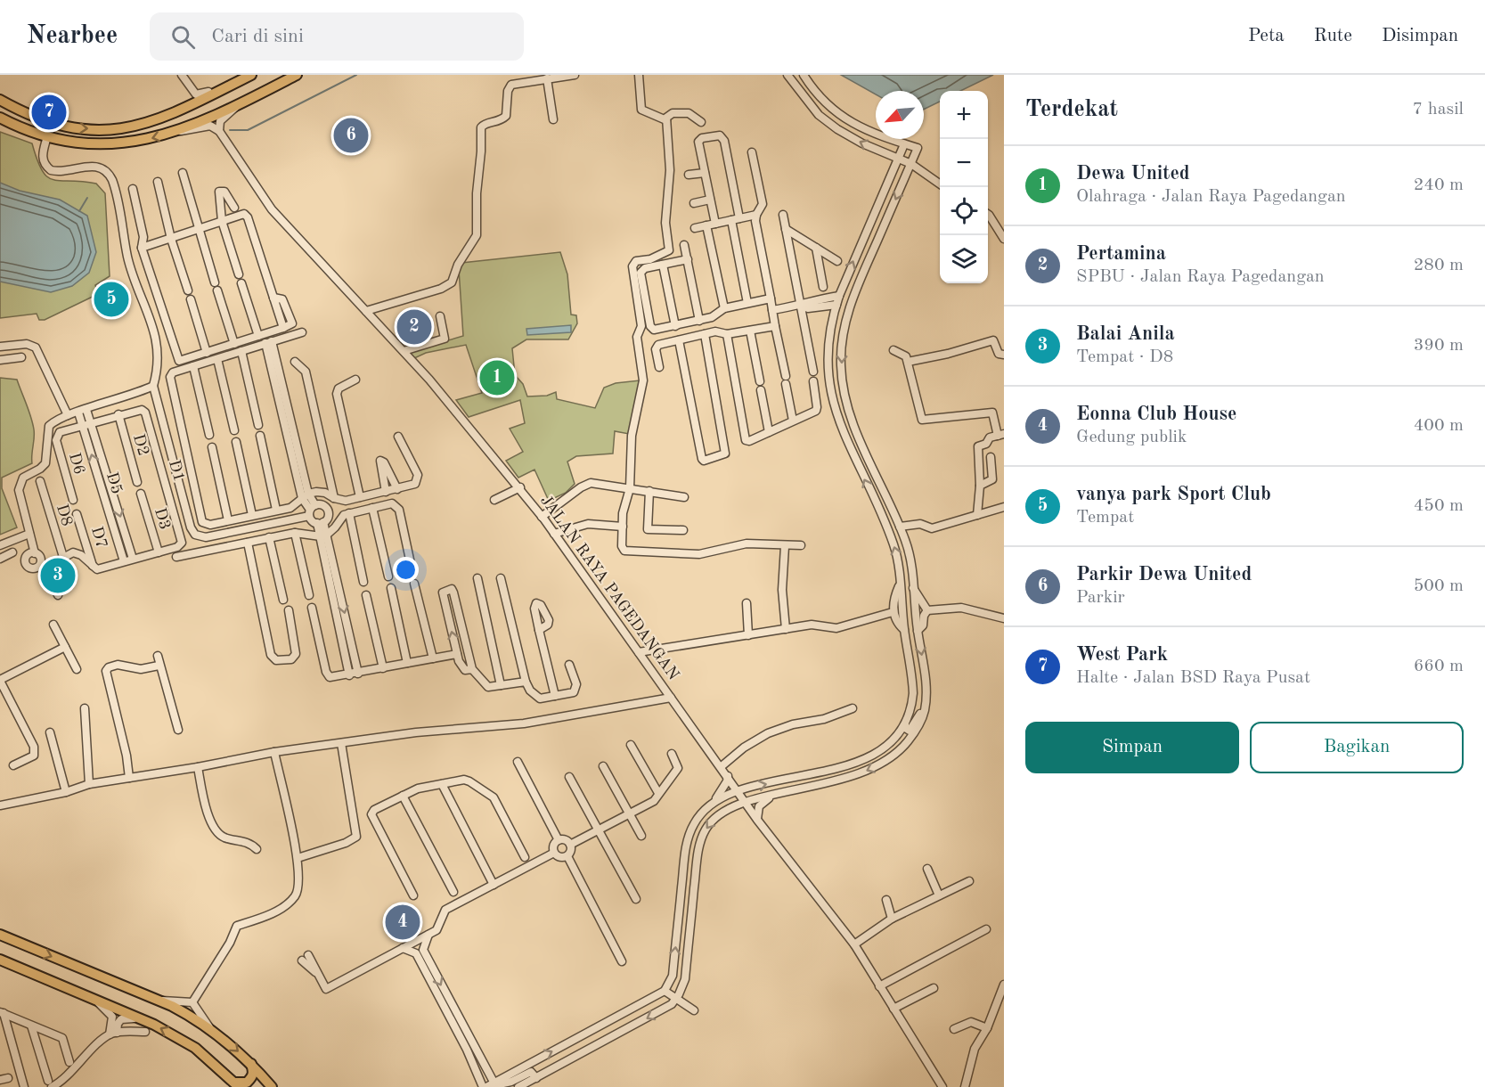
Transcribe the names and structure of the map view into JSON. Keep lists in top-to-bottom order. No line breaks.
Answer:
{"streets":{"street":["D2","D6","D1","D5","D8","D3","D7","JALAN RAYA PAGEDANGAN"]},"crossings":[["D2","D1"],["D6","D5"],["D1","D3"]],"north":"bottom left","page":{"header":"Nearbee","search":"Cari di sini","nav":["Peta","Rute","Disimpan"],"heading":["Terdekat","7 hasil"],"map_buttons":["+","−"],"pins":["7","6","5","2","1","3","4"],"list":[{"mark":"1","name":"Dewa United","note":"Olahraga · Jalan Raya Pagedangan","value":"240 m"},{"mark":"2","name":"Pertamina","note":"SPBU · Jalan Raya Pagedangan","value":"280 m"},{"mark":"3","name":"Balai Anila","note":"Tempat · D8","value":"390 m"},{"mark":"4","name":"Eonna Club House","note":"Gedung publik","value":"400 m"},{"mark":"5","name":"vanya park Sport Club","note":"Tempat","value":"450 m"},{"mark":"6","name":"Parkir Dewa United","note":"Parkir","value":"500 m"},{"mark":"7","name":"West Park","note":"Halte · Jalan BSD Raya Pusat","value":"660 m"}],"buttons":["Simpan","Bagikan"]}}
